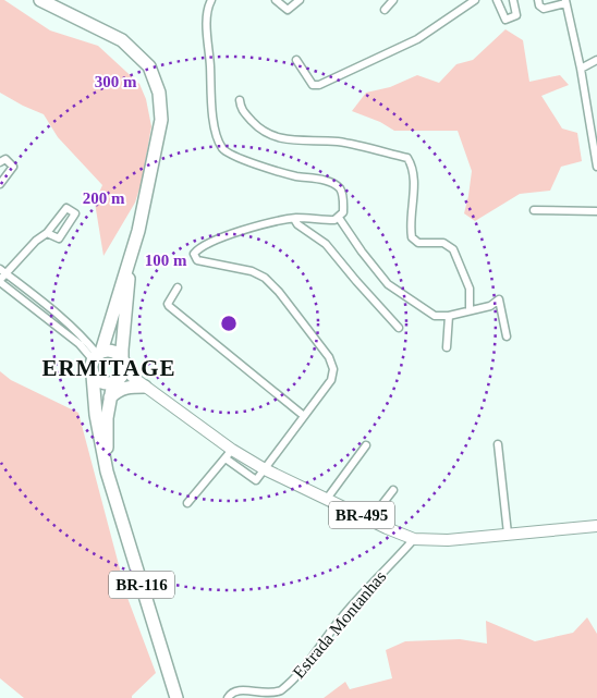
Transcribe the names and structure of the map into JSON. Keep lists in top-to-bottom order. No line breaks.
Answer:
{"streets":{"highway":["BR-116"],"main road":["BR-495"],"street":["Estrada Montanhas"]},"crossings":[["BR-495","BR-116"],["BR-495","Estrada Montanhas"]],"districts":["ERMITAGE"],"rings":["300 m","200 m","100 m"]}
